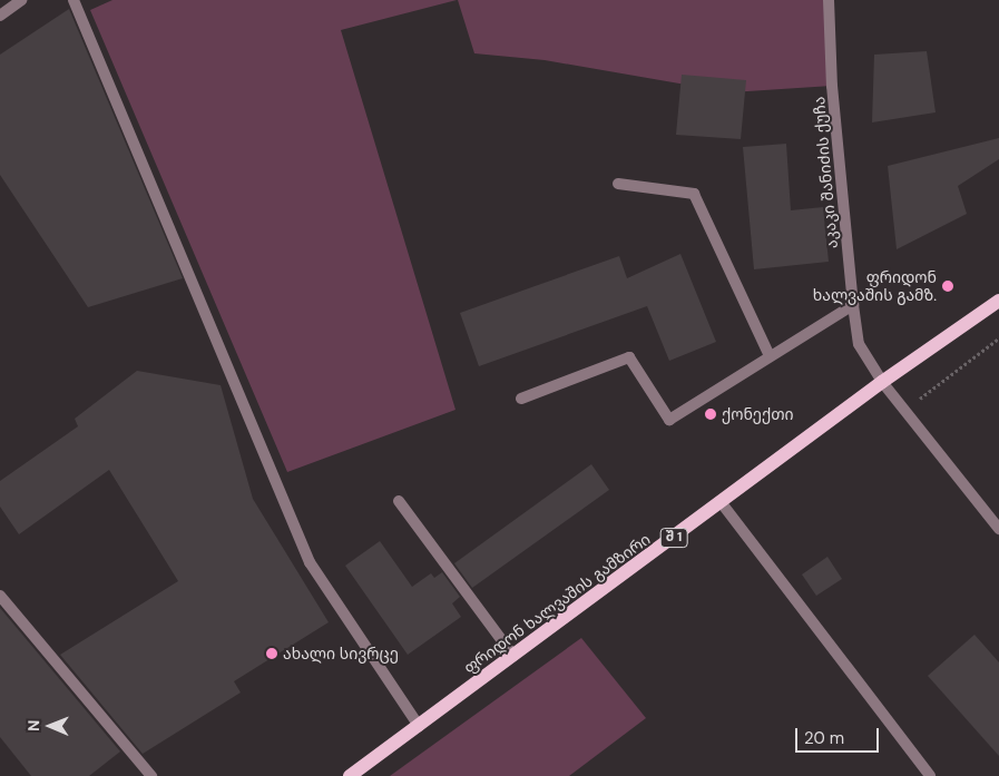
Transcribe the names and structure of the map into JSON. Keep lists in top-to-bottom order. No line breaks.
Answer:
{"streets":{"main road":["შ 1","ფრიდონ ხალვაშის გამზირი"],"street":["აკაკი შანიძის ქუჩა"]},"crossings":[["აკაკი შანიძის ქუჩა","ფრიდონ ხალვაშის გამზირი"]],"places":["ფრიდონ ხალვაშის გამზ.","ქონექთი","ახალი სივრცე"],"scale_bar":"20 m","north":"left"}
